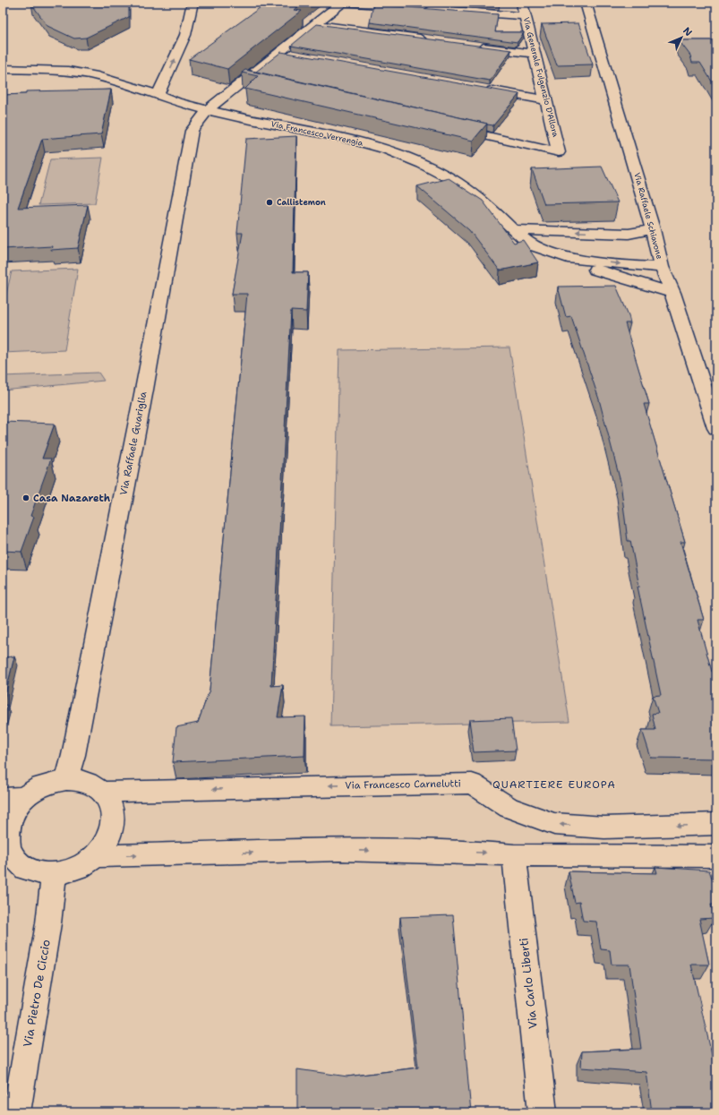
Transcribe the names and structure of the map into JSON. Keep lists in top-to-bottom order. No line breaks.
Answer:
{"streets":{"street":["Via Generale Fulgenzio D'Allora","Via Francesco Verrengia","Via Raffaele Schiavone","Via Raffaele Guariglia","Via Francesco Carnelutti","Via Carlo Liberti","Via Pietro De Ciccio"]},"crossings":[["Via Francesco Verrengia","Via Raffaele Schiavone"],["Via Francesco Verrengia","Via Raffaele Guariglia"],["Via Raffaele Guariglia","Via Francesco Carnelutti"],["Via Raffaele Guariglia","Via Pietro De Ciccio"],["Via Francesco Carnelutti","Via Pietro De Ciccio"]],"districts":["QUARTIERE EUROPA"],"places":["Callistemon","Casa Nazareth"],"north":"top right"}
